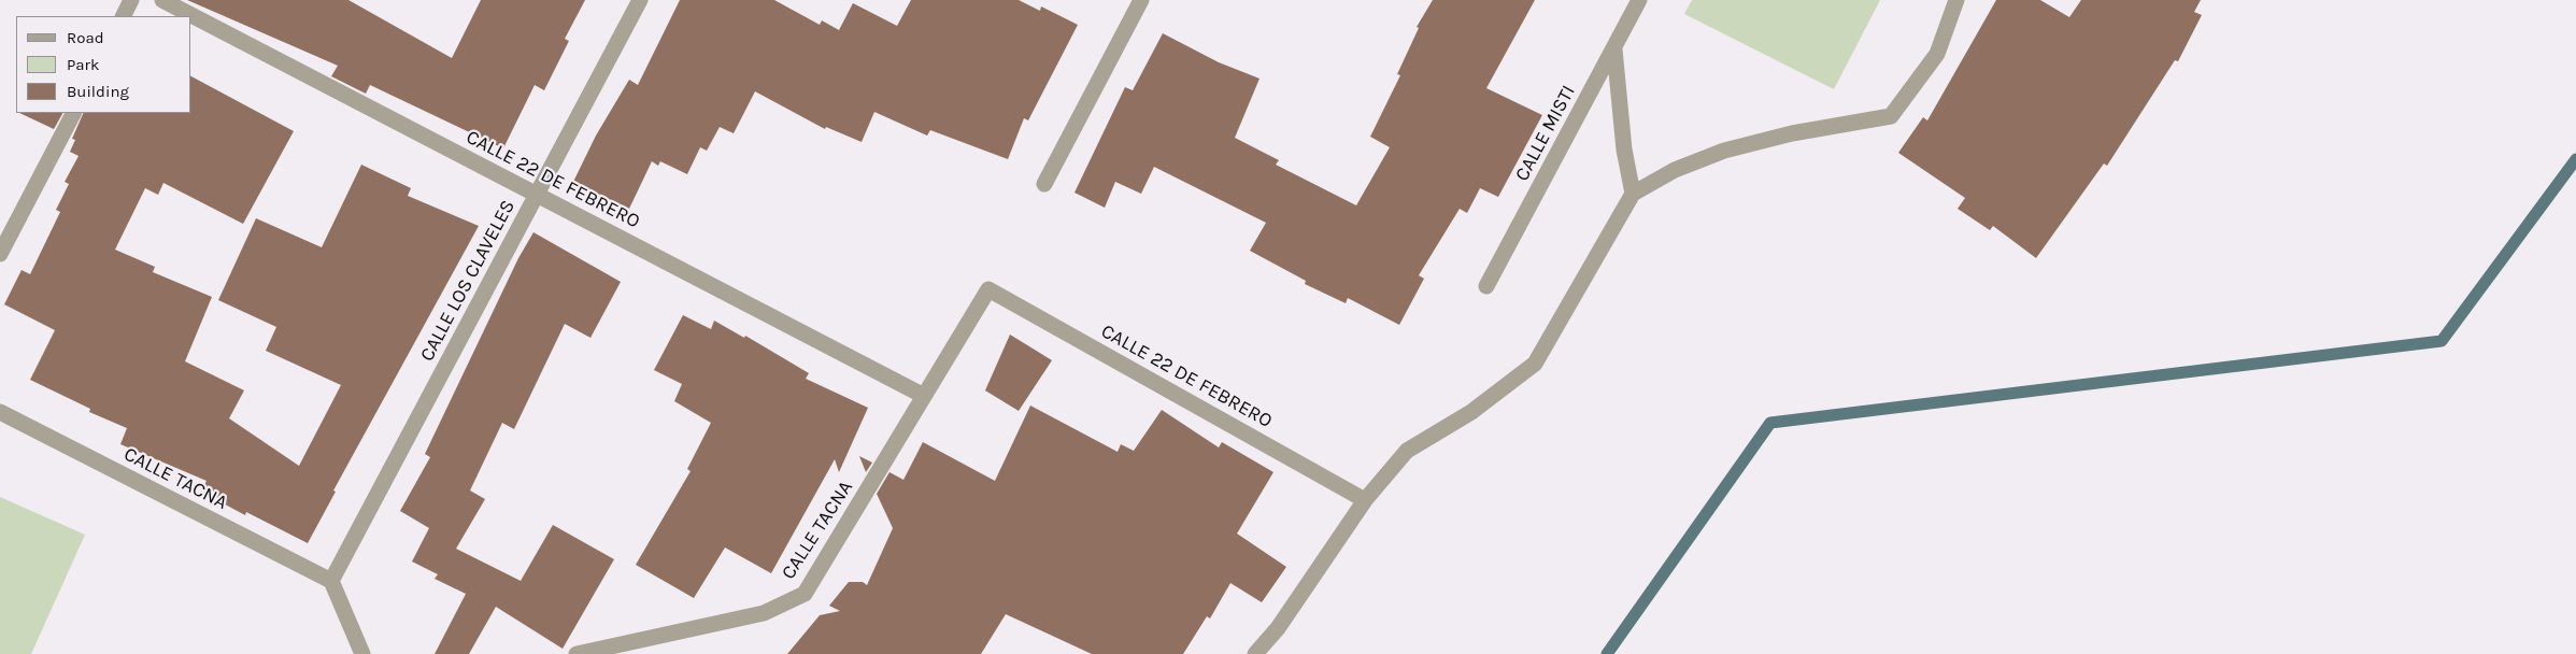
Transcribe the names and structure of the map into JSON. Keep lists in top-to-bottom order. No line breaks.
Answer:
{"streets":{"street":["CALLE MISTI","CALLE 22 DE FEBRERO","CALLE LOS CLAVELES","CALLE TACNA"]},"crossings":[["CALLE 22 DE FEBRERO","CALLE LOS CLAVELES"],["CALLE 22 DE FEBRERO","CALLE TACNA"],["CALLE LOS CLAVELES","CALLE TACNA"]],"legend":["Road","Park","Building"]}
